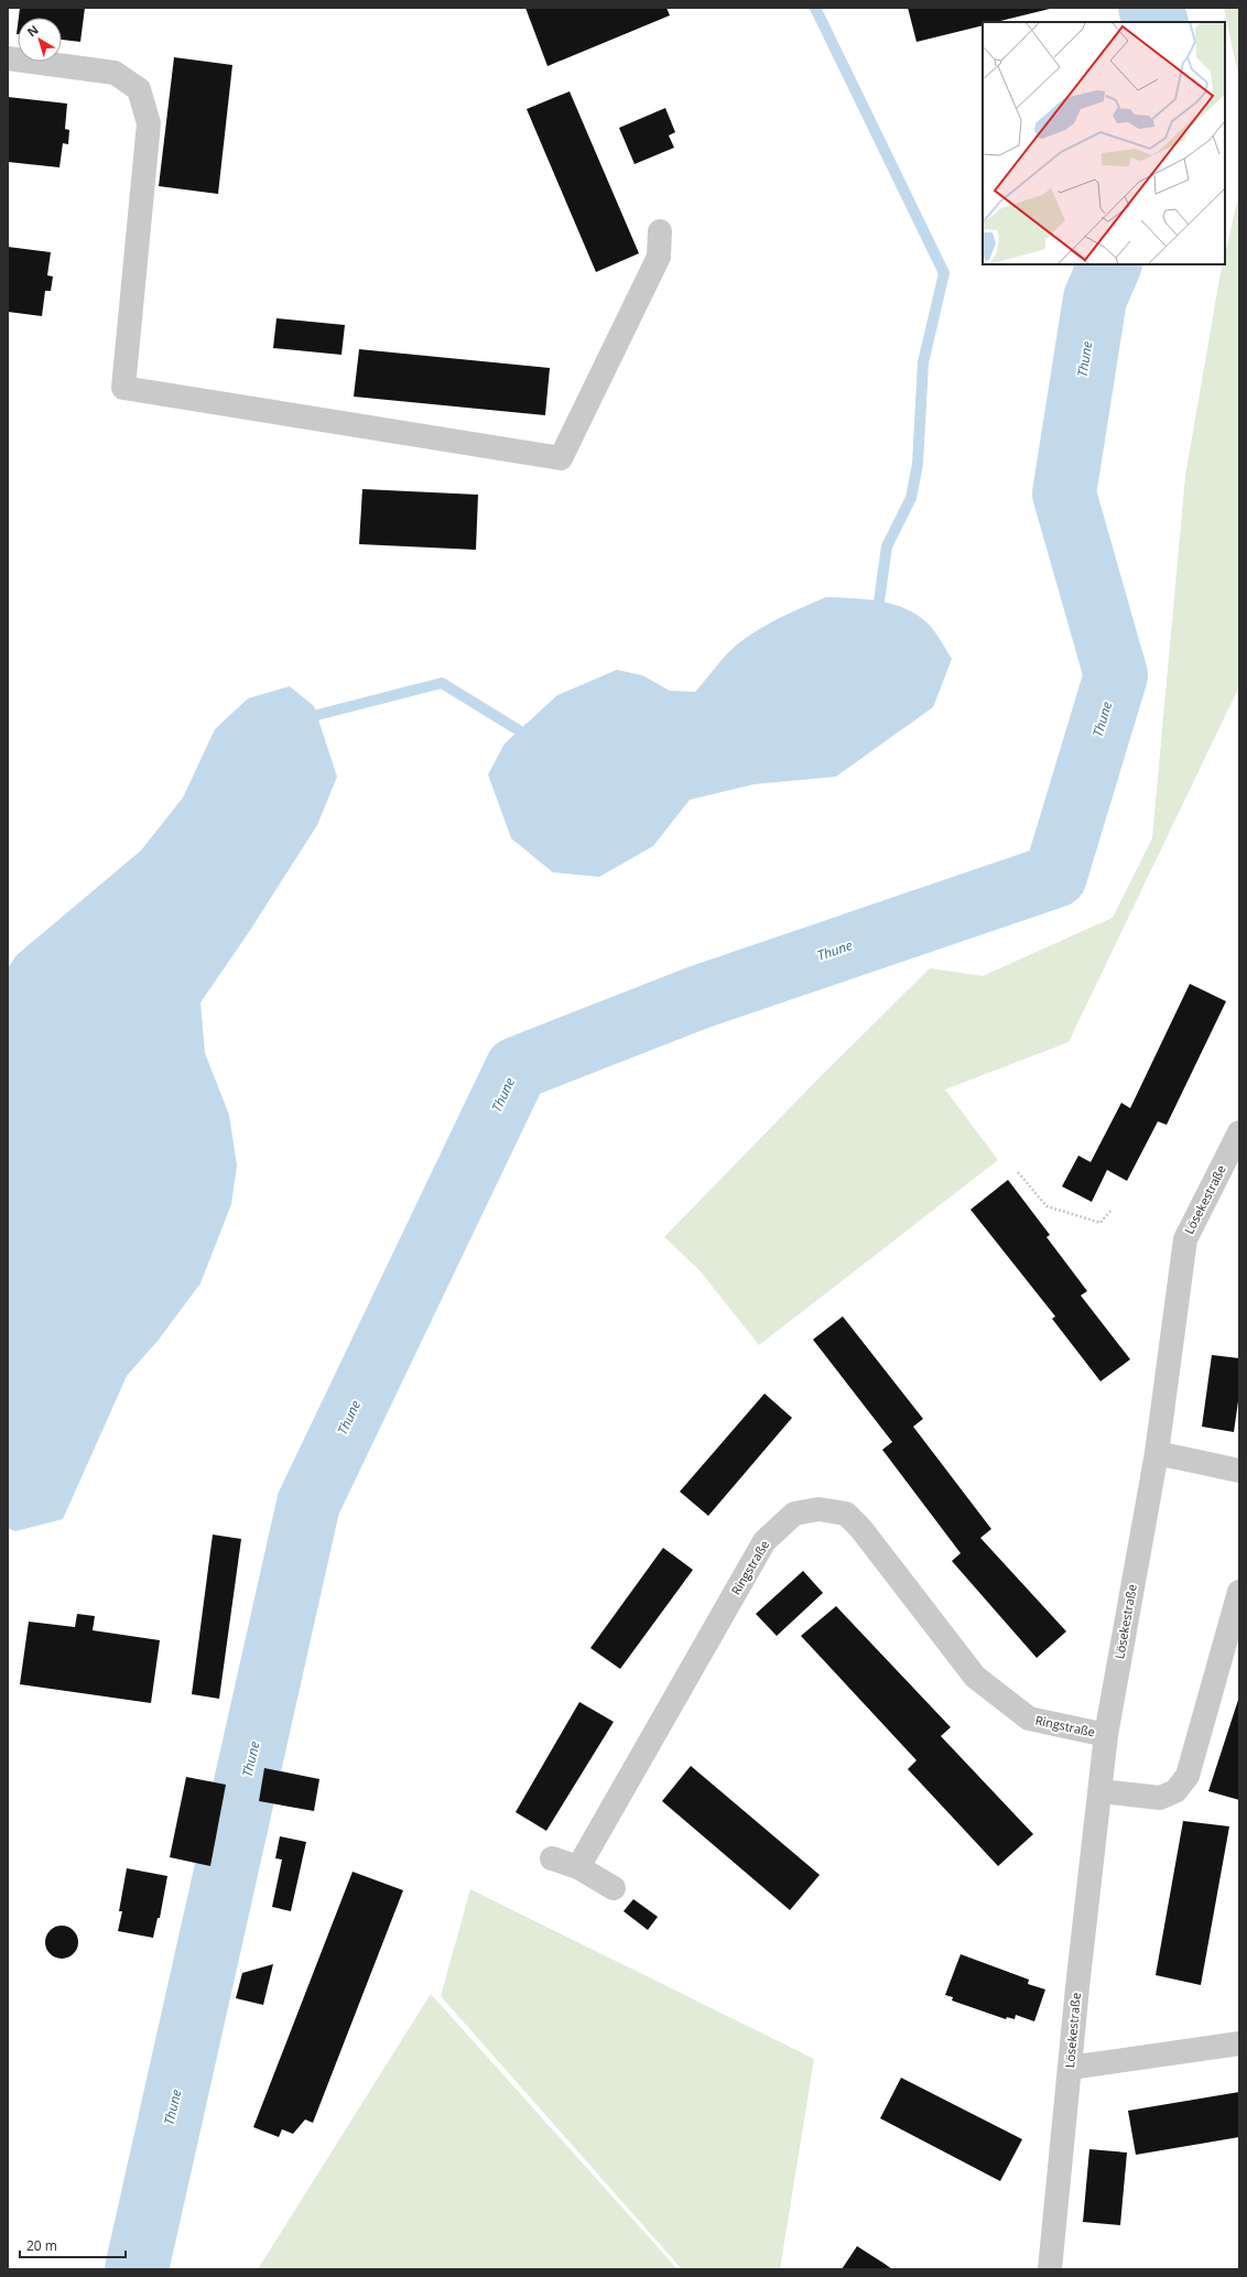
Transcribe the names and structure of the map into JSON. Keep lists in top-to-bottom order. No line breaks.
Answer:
{"streets":{"street":["Lösekestraße","Ringstraße"]},"crossings":[["Lösekestraße","Ringstraße"]],"water":["Thune"],"scale_bar":"20 m","north":"top left"}
